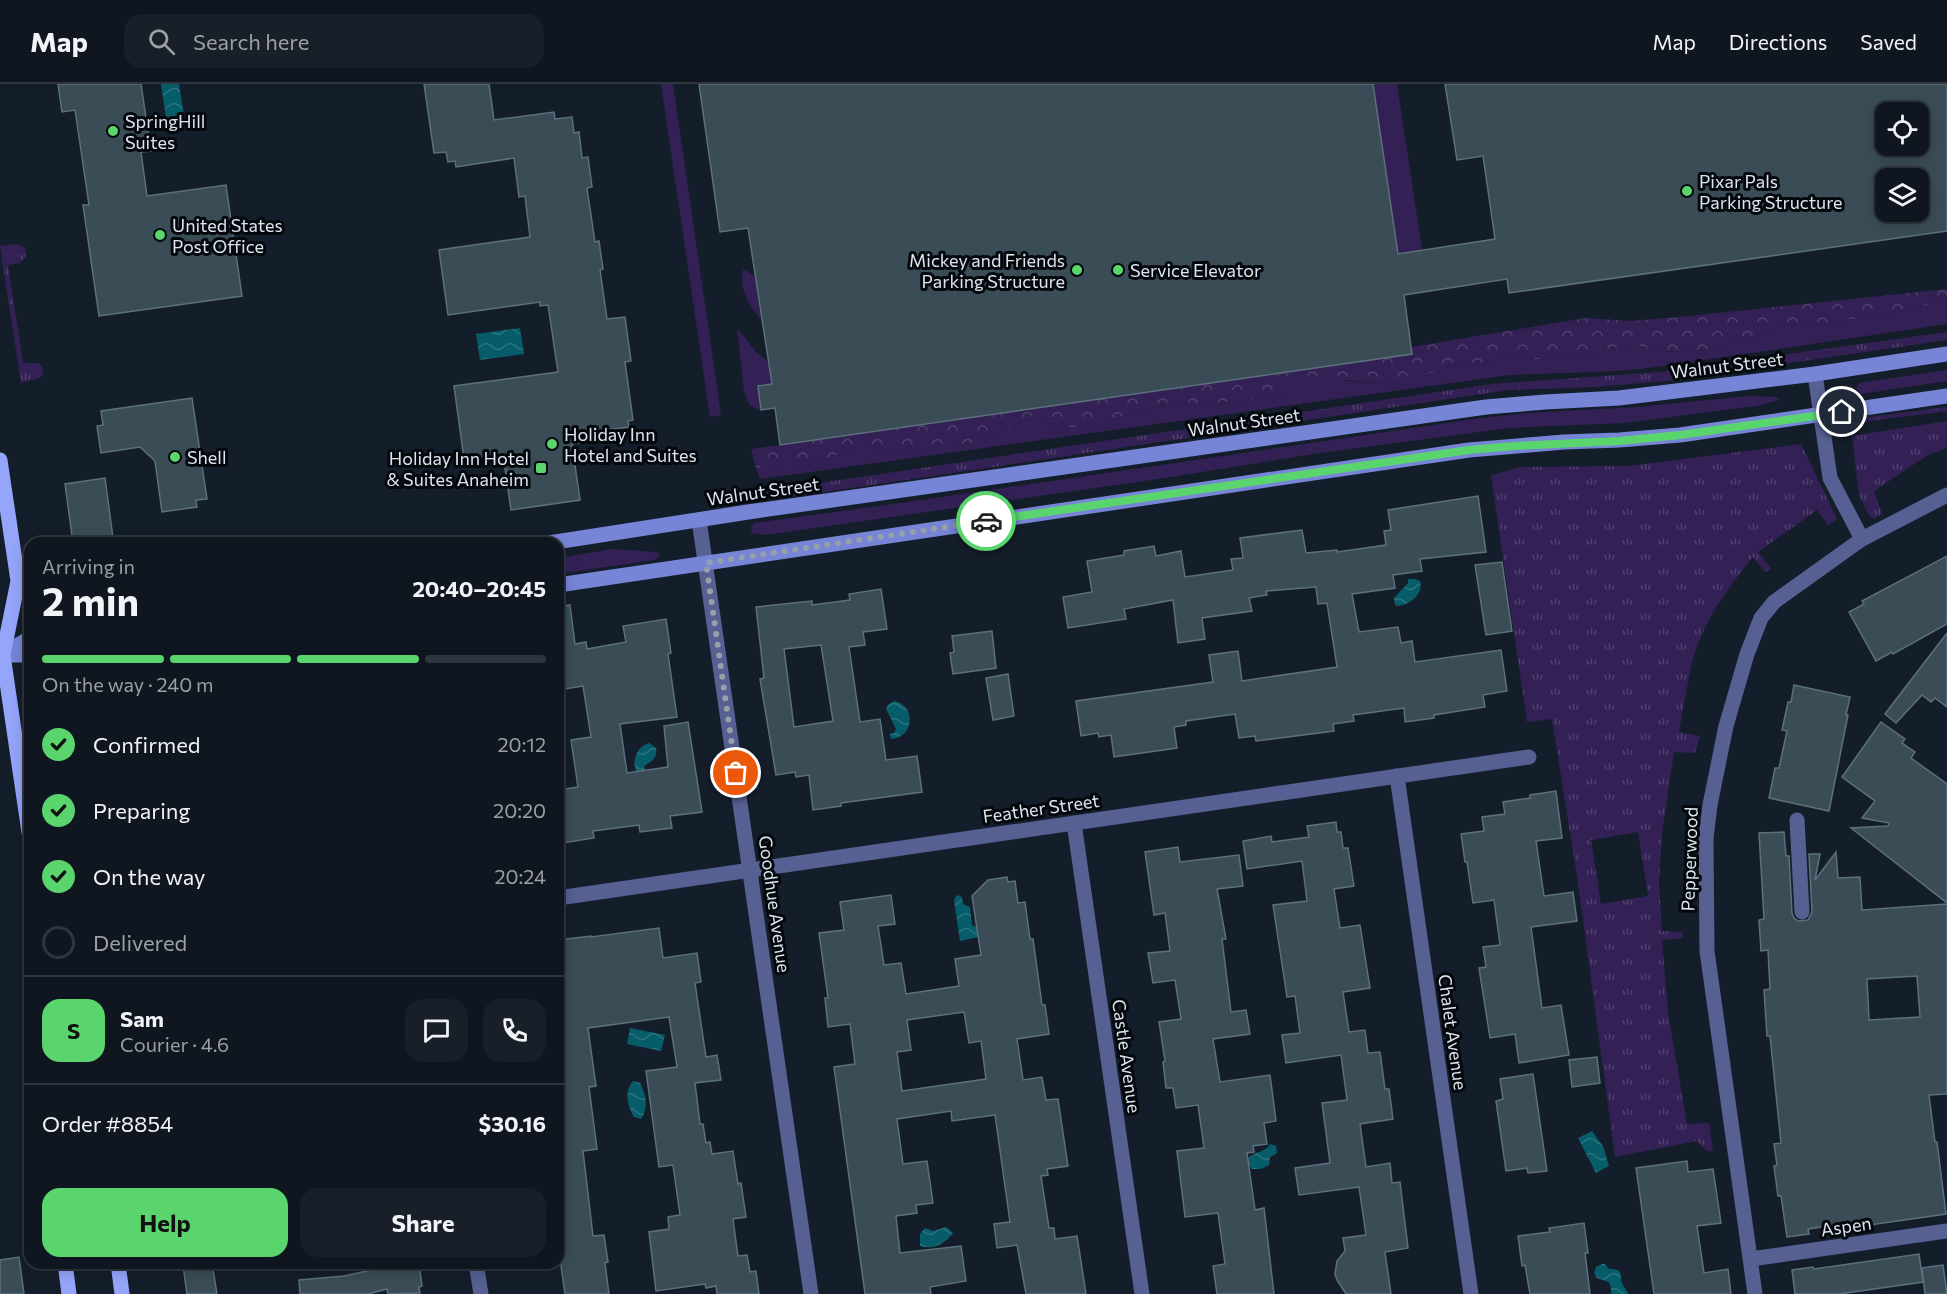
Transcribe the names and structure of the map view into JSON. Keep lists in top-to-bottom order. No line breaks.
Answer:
{"streets":{"street":["Walnut Street","Feather Street","Pepperwood","Goodhue Avenue","Chalet Avenue","Castle Avenue","Aspen"]},"crossings":[["Walnut Street","Goodhue Avenue"],["Feather Street","Goodhue Avenue"],["Feather Street","Chalet Avenue"],["Feather Street","Castle Avenue"],["Pepperwood","Aspen"]],"places":{"other":["SpringHill Suites","Pixar Pals Parking Structure","United States Post Office","Mickey and Friends Parking Structure","Service Elevator","Holiday Inn Hotel and Suites","Shell"],"transit":["Holiday Inn Hotel & Suites Anaheim"]},"page":{"header":"Map","search":"Search here","nav":["Map","Directions","Saved"],"heading":["2 min","Arriving in","20:40–20:45"],"panel":["Sam","Courier · 4.6","Order #8854","$30.16"],"bar":"On the way · 240 m","list":[["Confirmed","20:12"],["Preparing","20:20"],["On the way","20:24"],"Delivered"],"round":"S","buttons":["Help","Share"]}}
